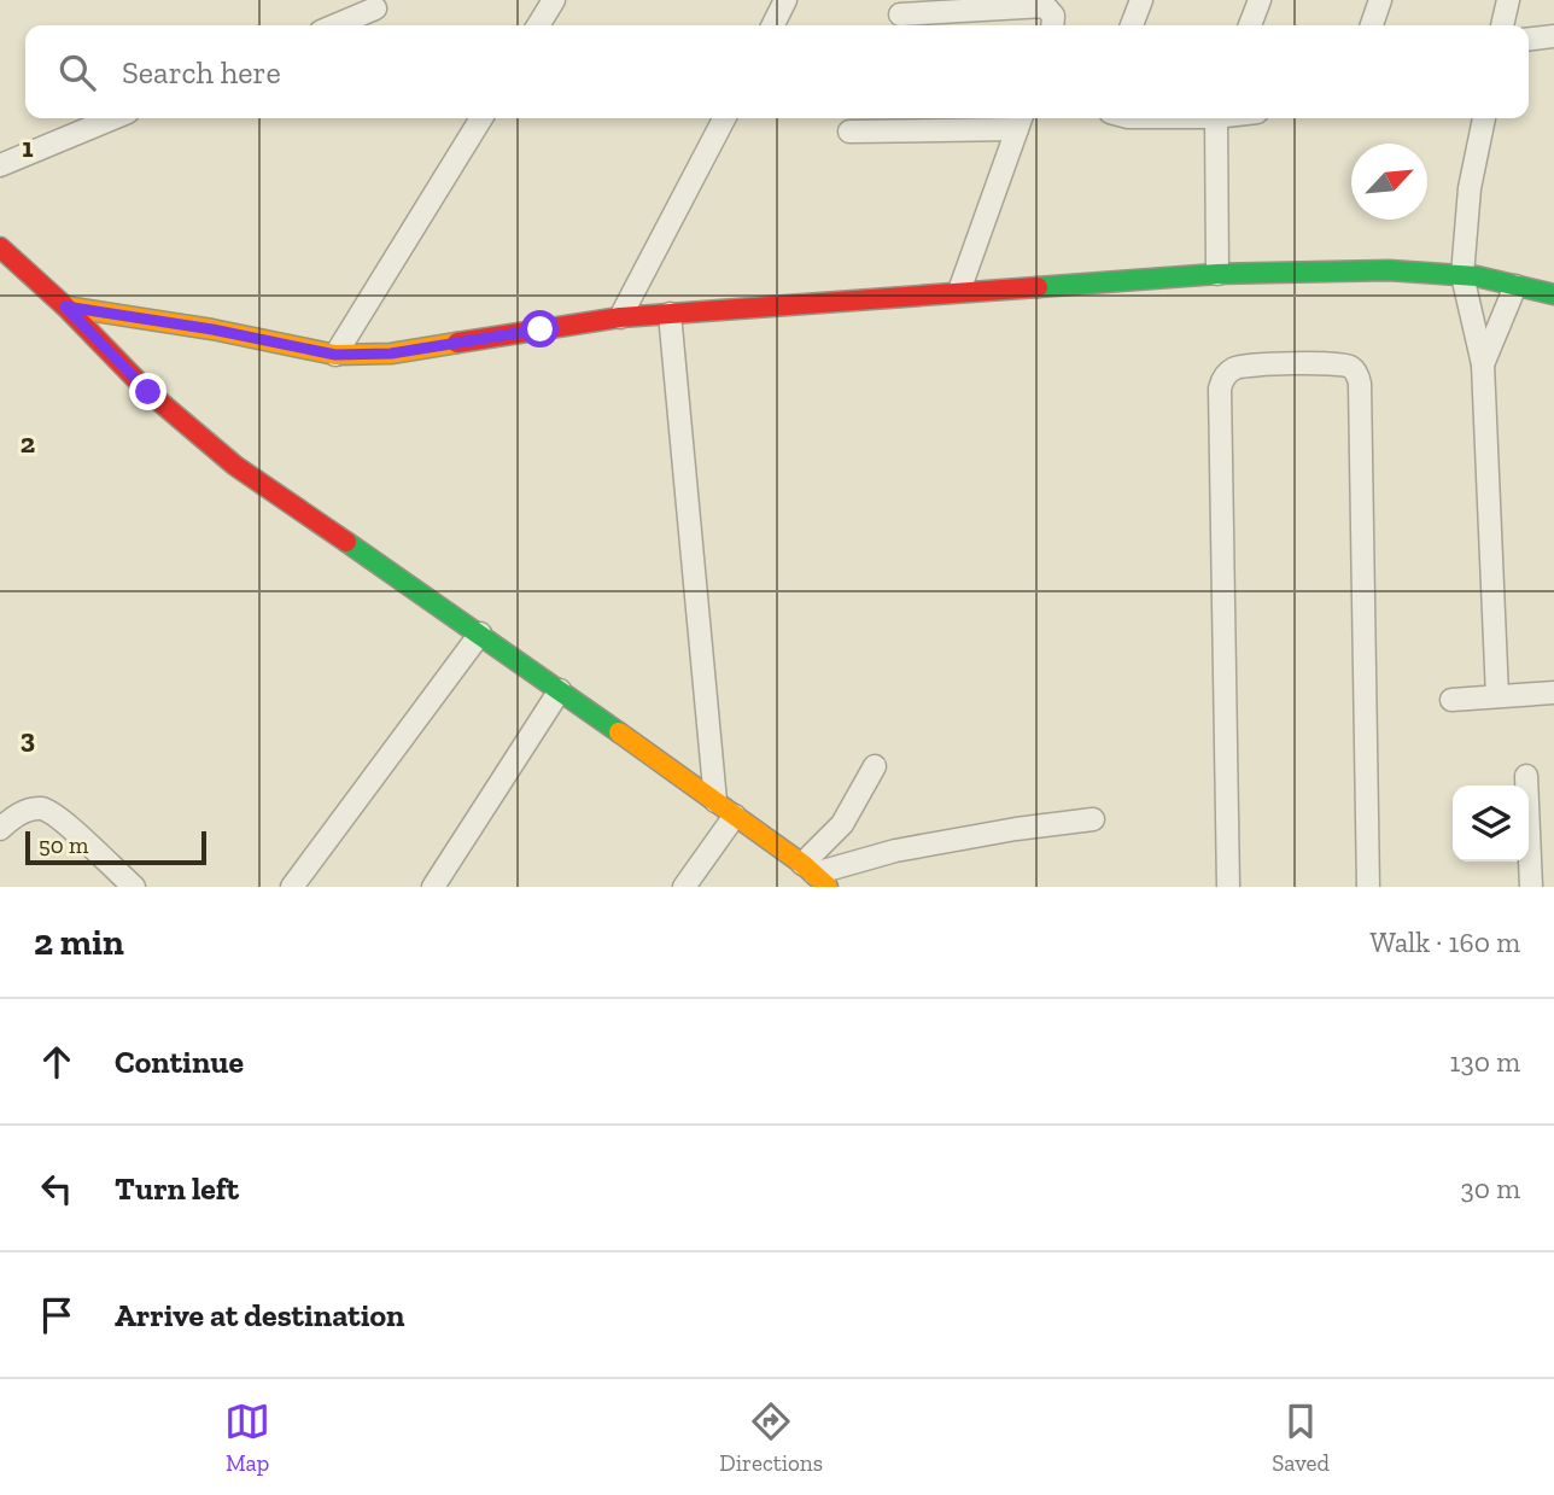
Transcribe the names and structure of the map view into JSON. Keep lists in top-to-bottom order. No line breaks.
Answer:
{"scale_bar":"50 m","north":"top right","page":{"search":"Search here","scale":"50 m","heading":["2 min","Walk · 160 m"],"list":[["Continue","130 m"],["Turn left","30 m"],"Arrive at destination"],"nav":["Map","Directions","Saved"]},"grid":{"rows":["1","2","3"]}}
